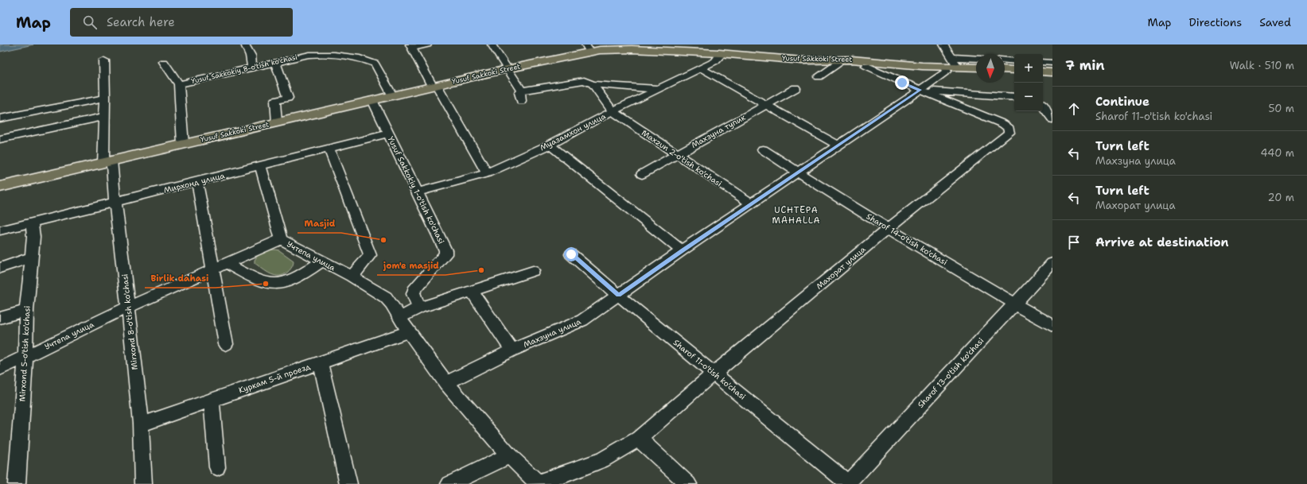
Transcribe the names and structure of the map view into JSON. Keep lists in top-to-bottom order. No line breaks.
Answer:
{"streets":{"main road":["Yusuf Sakkoki Street"],"street":["Yusuf Sakkokiy 8-o'tish ko'chasi","Махзуна тупик","Муазамхон улица","Maxzun 2-o'tish ko'chasi","Мирхонд улица","Yusuf Sakkokiy 1-o'tish ko'chasi","Sharof 14-o'tish ko'chasi","Учтепа улица","Махорат улица","Mirxond 8-o'tish ko'chasi","Махзуна улица","Mirxond 5-o'tish ko'chasi","Sharof 11-o'tish ko'chasi","Sharof 13-o'tish ko'chasi","Куркам 5-й проезд"]},"crossings":[["Yusuf Sakkoki Street","Yusuf Sakkokiy 8-o'tish ko'chasi"],["Yusuf Sakkoki Street","Муазамхон улица"],["Yusuf Sakkoki Street","Yusuf Sakkokiy 1-o'tish ko'chasi"],["Yusuf Sakkoki Street","Mirxond 8-o'tish ko'chasi"],["Yusuf Sakkoki Street","Махзуна улица"],["Махзуна тупик","Maxzun 2-o'tish ko'chasi"],["Муазамхон улица","Maxzun 2-o'tish ko'chasi"],["Муазамхон улица","Yusuf Sakkokiy 1-o'tish ko'chasi"],["Maxzun 2-o'tish ko'chasi","Махзуна улица"],["Мирхонд улица","Yusuf Sakkokiy 1-o'tish ko'chasi"],["Мирхонд улица","Mirxond 8-o'tish ko'chasi"],["Мирхонд улица","Mirxond 5-o'tish ko'chasi"],["Sharof 14-o'tish ko'chasi","Махорат улица"],["Sharof 14-o'tish ko'chasi","Махзуна улица"],["Sharof 14-o'tish ko'chasi","Sharof 13-o'tish ko'chasi"],["Учтепа улица","Махорат улица"],["Учтепа улица","Mirxond 8-o'tish ko'chasi"],["Учтепа улица","Махзуна улица"],["Учтепа улица","Mirxond 5-o'tish ko'chasi"],["Учтепа улица","Куркам 5-й проезд"],["Махорат улица","Махзуна улица"],["Махорат улица","Sharof 11-o'tish ko'chasi"],["Mirxond 8-o'tish ko'chasi","Куркам 5-й проезд"],["Махзуна улица","Sharof 11-o'tish ko'chasi"],["Sharof 11-o'tish ko'chasi","Sharof 13-o'tish ko'chasi"]],"districts":["UCHTEPA MAHALLA"],"places":["Masjid","jom'e masjid","Birlik dahasi"],"north":"bottom","page":{"header":"Map","search":"Search here","nav":["Map","Directions","Saved"],"heading":["7 min","Walk · 510 m"],"map_buttons":["+","−"],"list":[["Continue","Sharof 11-o'tish ko'chasi","50 m"],["Turn left","Махзуна улица","440 m"],["Turn left","Махорат улица","20 m"],"Arrive at destination"]}}
